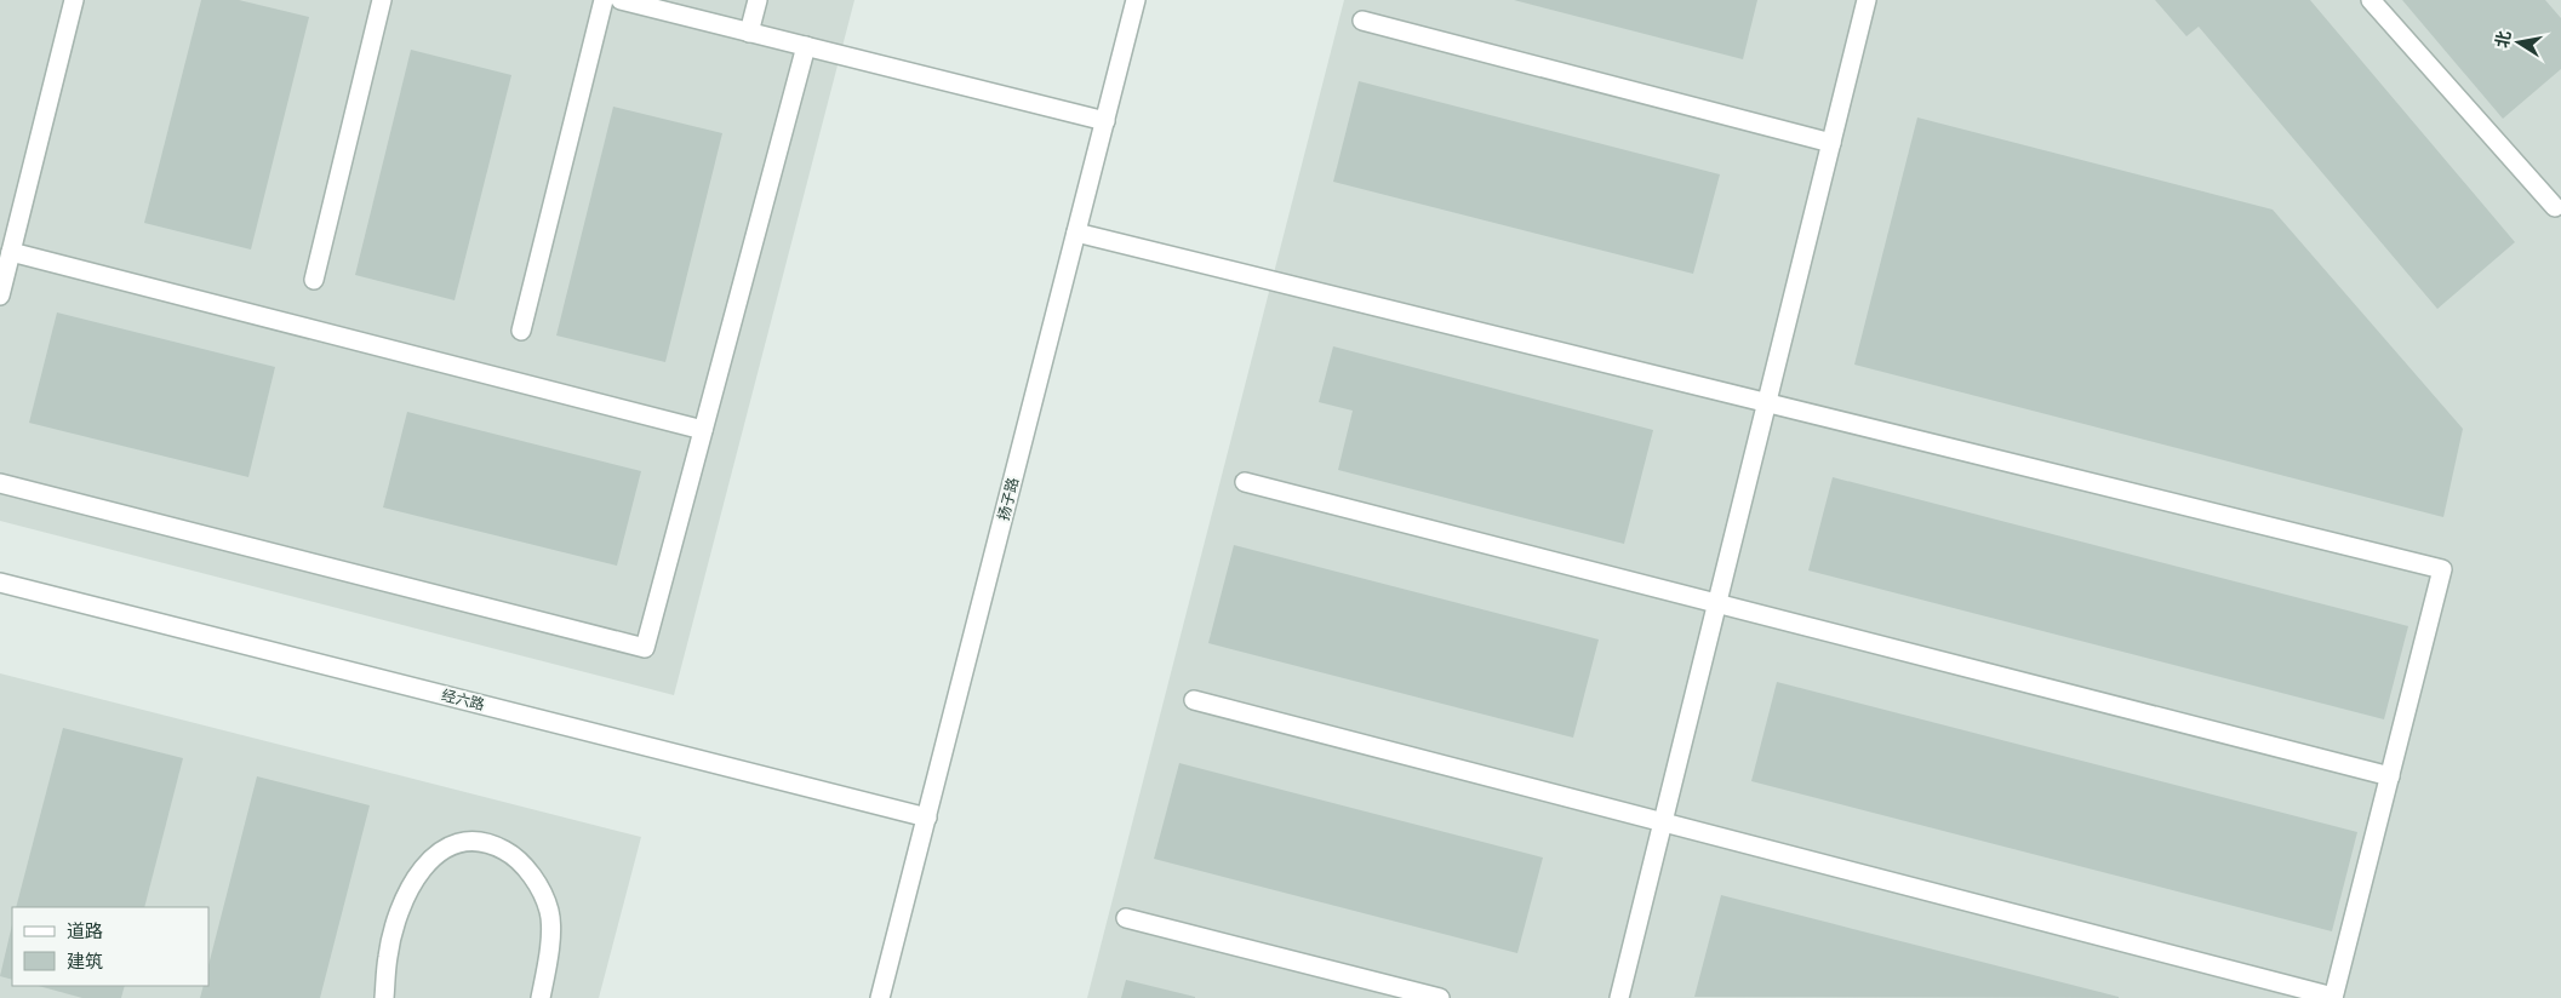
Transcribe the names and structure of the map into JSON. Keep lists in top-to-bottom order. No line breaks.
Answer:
{"streets":{"street":["扬子路","经六路"]},"crossings":[["扬子路","经六路"]],"legend":["道路","建筑"],"north":"left"}
